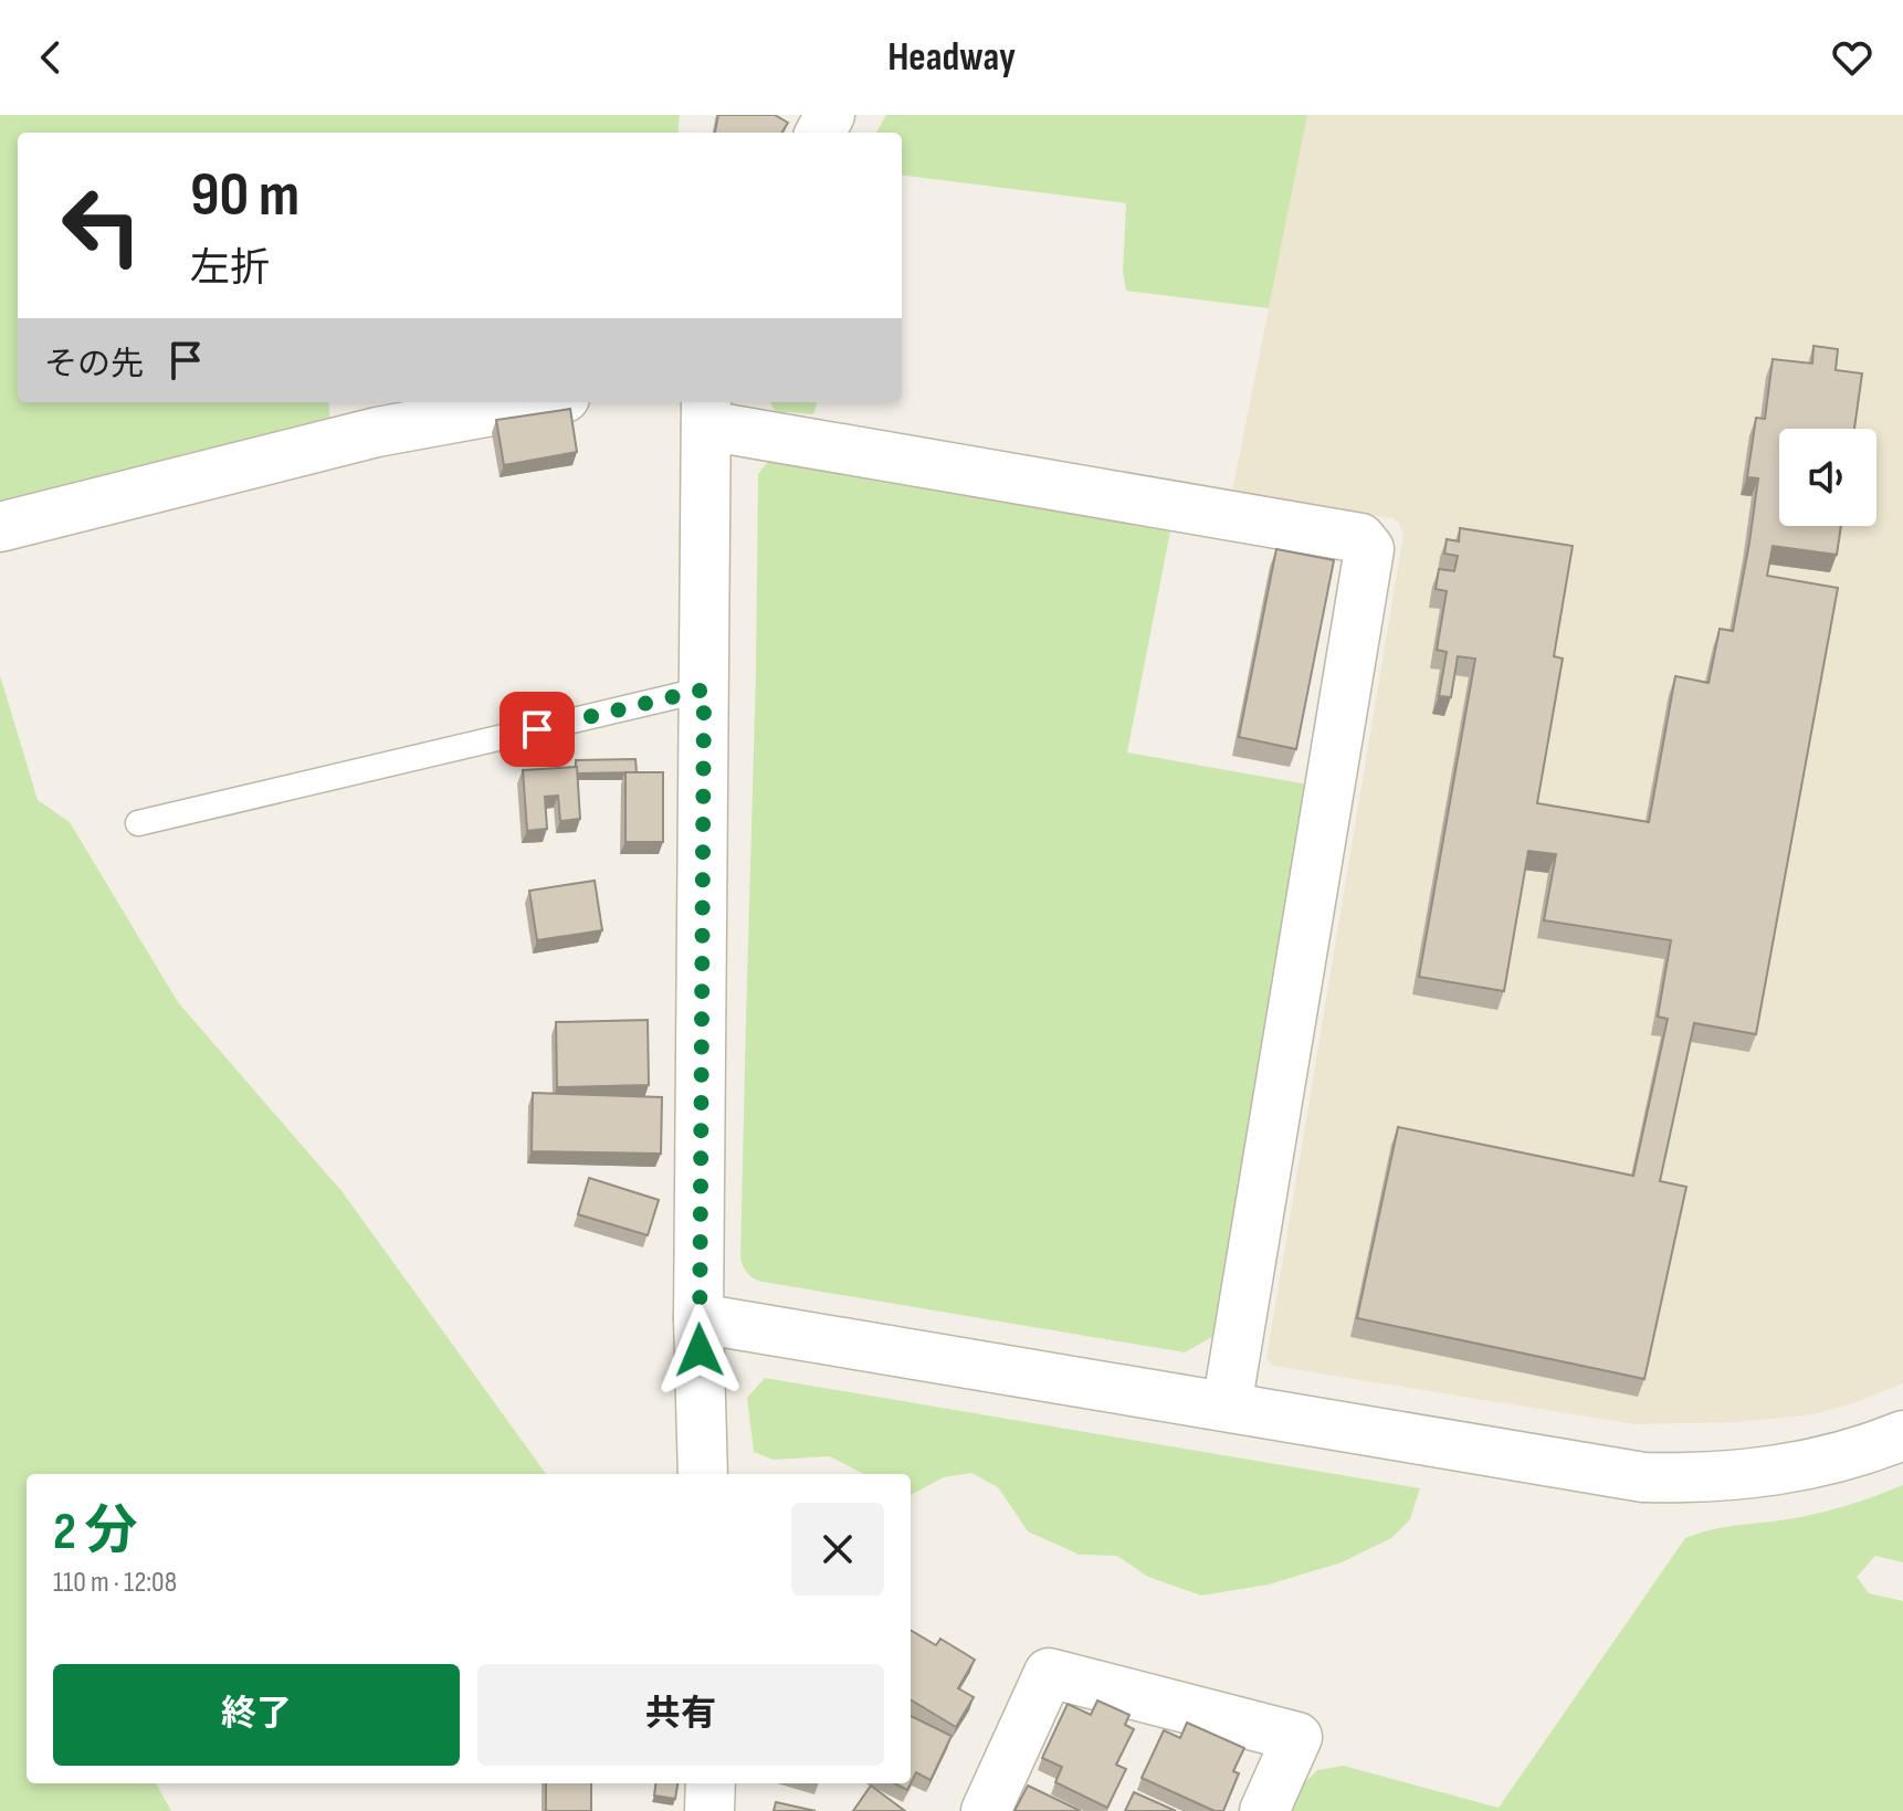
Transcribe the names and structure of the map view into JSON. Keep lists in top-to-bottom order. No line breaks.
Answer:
{"page":{"header":"Headway","turn":["90 m","左折"],"then":"その先","heading":["2 分","110 m · 12:08"],"buttons":["終了","共有"]}}
